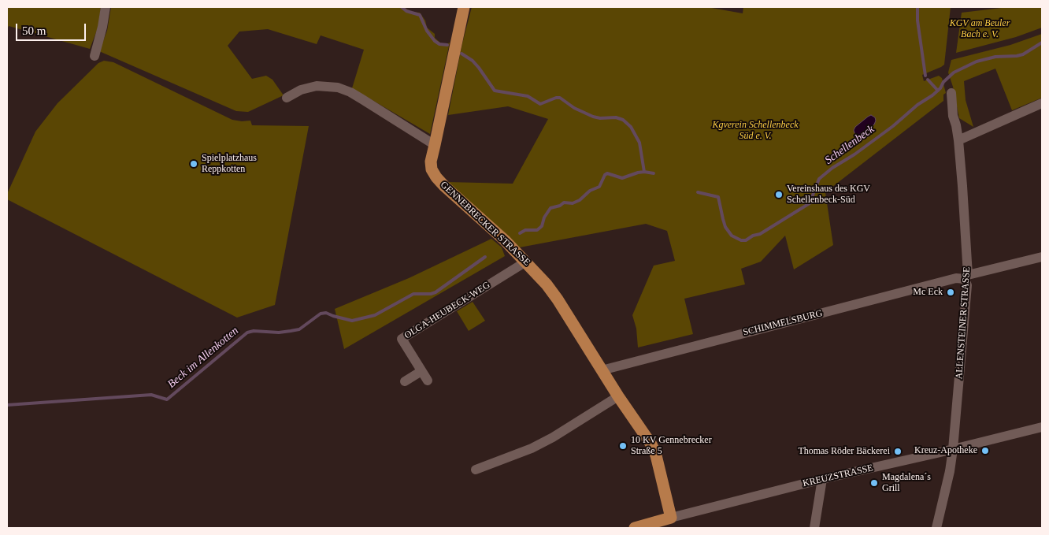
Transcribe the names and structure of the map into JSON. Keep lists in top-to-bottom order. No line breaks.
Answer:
{"streets":{"main road":["GENNEBRECKER STRASSE","KREUZSTRASSE"],"street":["OLGA-HEUBECK-WEG","SCHIMMELSBURG","ALLENSTEINER STRASSE"]},"crossings":[["GENNEBRECKER STRASSE","OLGA-HEUBECK-WEG"],["GENNEBRECKER STRASSE","SCHIMMELSBURG"],["GENNEBRECKER STRASSE","KREUZSTRASSE"],["SCHIMMELSBURG","ALLENSTEINER STRASSE"],["ALLENSTEINER STRASSE","KREUZSTRASSE"]],"water":["Schellenbeck","Beck im Allenkotten"],"parks":["KGV am Beuler Bach e. V.","Kgverein Schellenbeck Süd e. V."],"places":["Spielplatzhaus Reppkotten","Vereinshaus des KGV Schellenbeck-Süd","Mc Eck","10 KV Gennebrecker Straße 5","Kreuz-Apotheke","Thomas Röder Bäckerei","Magdalena´s Grill"],"scale_bar":"50 m"}
